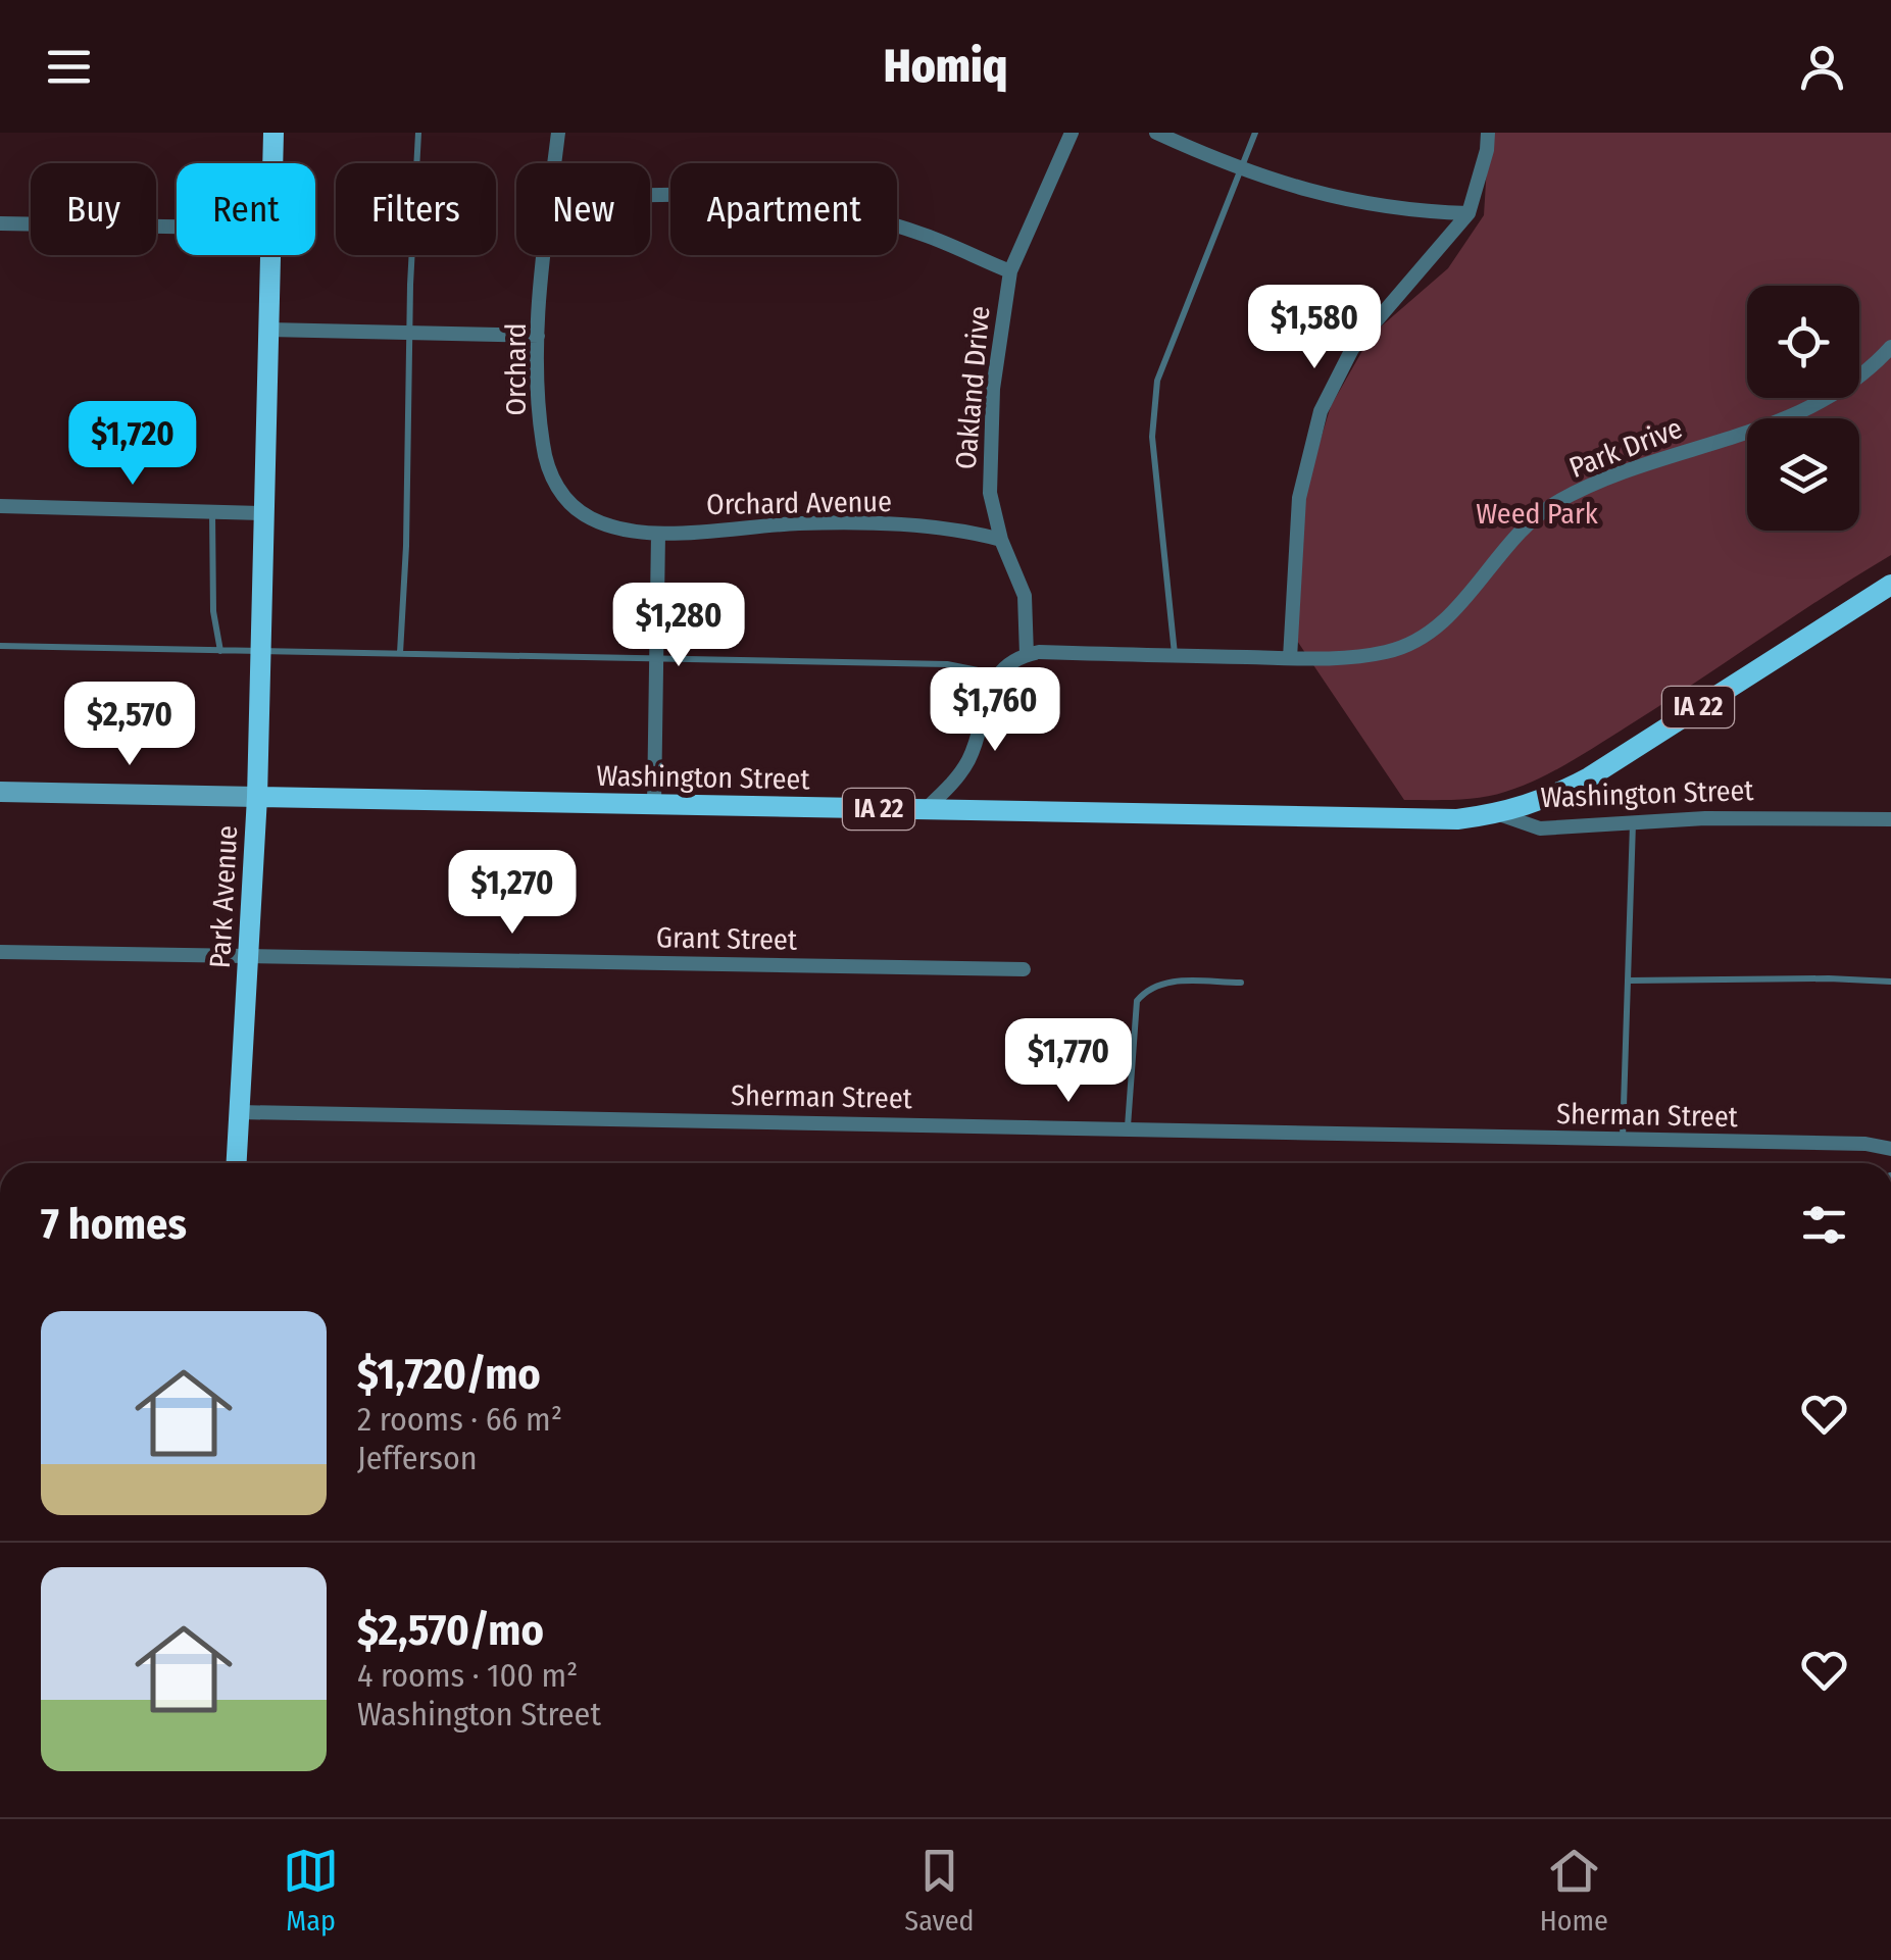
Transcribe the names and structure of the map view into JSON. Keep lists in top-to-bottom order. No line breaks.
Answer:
{"streets":{"main road":["IA 22","Washington Street","Park Avenue"],"street":["Orchard","Oakland Drive","Park Drive","Orchard Avenue","Grant Street","Sherman Street"]},"crossings":[["Orchard","Orchard Avenue"],["Oakland Drive","Park Drive"],["Oakland Drive","Orchard Avenue"],["IA 22","Washington Street"],["Washington Street","Park Avenue"],["Park Avenue","Grant Street"],["Park Avenue","Sherman Street"]],"parks":["Weed Park"],"page":{"header":"Homiq","chip":["Buy","Rent","Filters","New","Apartment"],"price":["$1,580","$1,720","$1,280","$1,760","$2,570","$1,270","$1,770"],"heading":"7 homes","list":[{"name":"$1,720/mo","note":"2 rooms · 66 m² · Jefferson"},{"name":"$2,570/mo","note":"4 rooms · 100 m² · Washington Street"}],"tabs":["Map","Saved","Home"]}}
